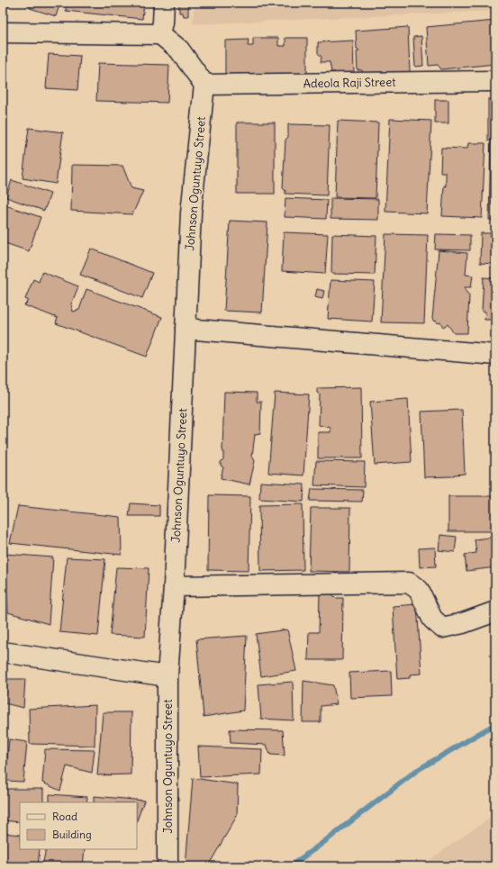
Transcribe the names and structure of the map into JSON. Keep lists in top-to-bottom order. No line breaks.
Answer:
{"streets":{"street":["Adeola Raji Street","Johnson Oguntuyo Street"]},"crossings":[["Adeola Raji Street","Johnson Oguntuyo Street"]],"legend":["Road","Building"]}
